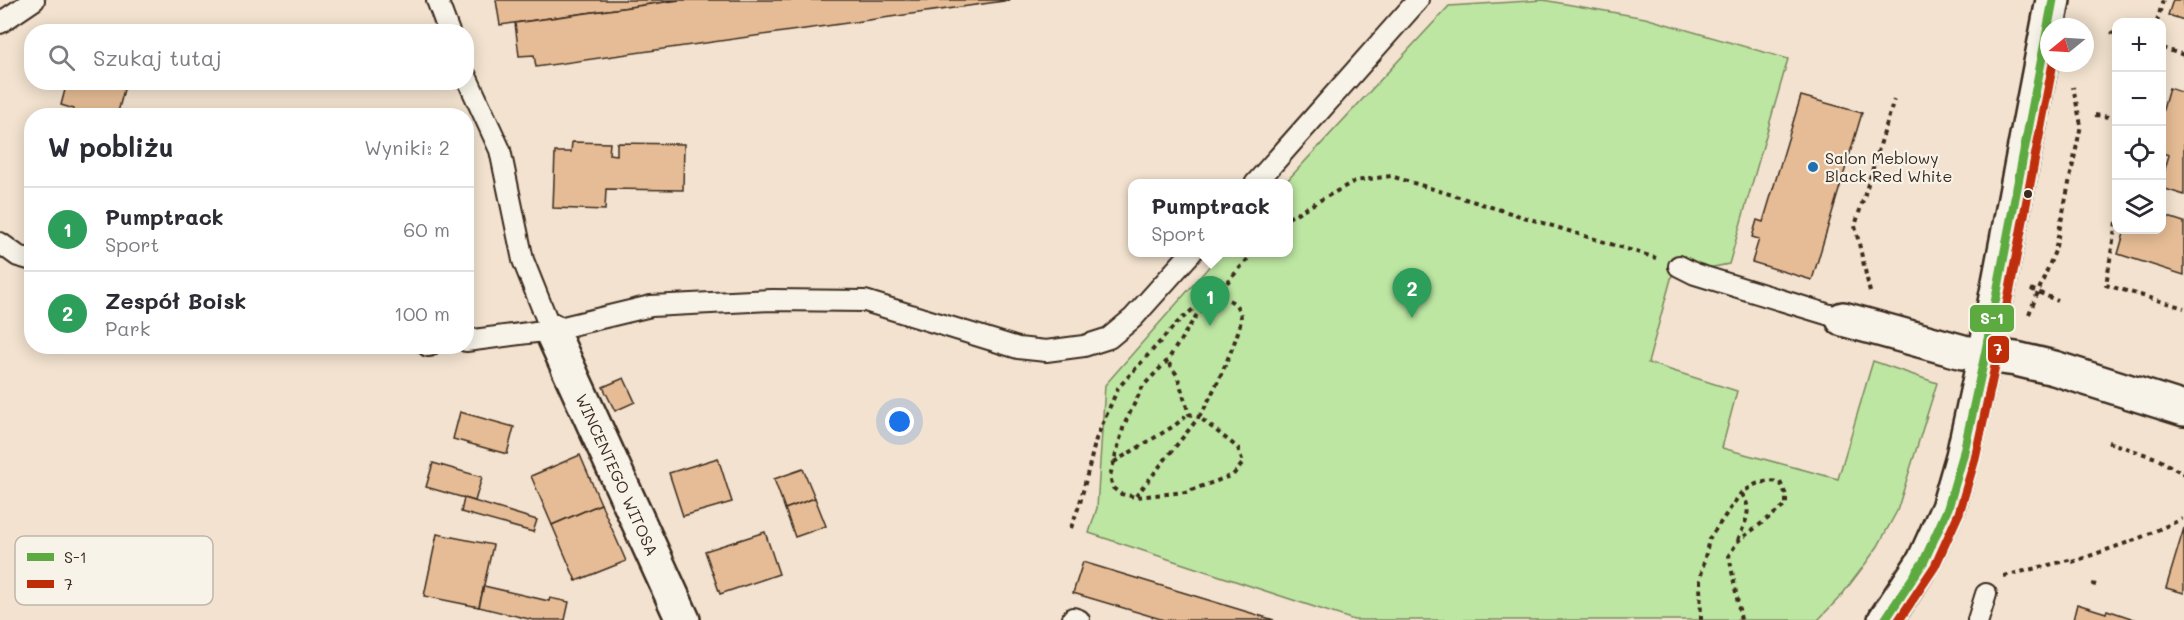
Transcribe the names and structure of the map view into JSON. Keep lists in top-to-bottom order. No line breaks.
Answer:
{"streets":{"street":["WINCENTEGO WITOSA"]},"places":["Salon Meblowy Black Red White"],"lines":["transit line S-1","transit line 7"],"legend":["S-1","7"],"north":"left","page":{"map_buttons":["+","−"],"search":"Szukaj tutaj","heading":["W pobliżu","Wyniki: 2"],"popup":["Pumptrack","Sport"],"list":[{"mark":"1","name":"Pumptrack","note":"Sport","value":"60 m"},{"mark":"2","name":"Zespół Boisk","note":"Park","value":"100 m"}],"pins":["2","1"]}}
